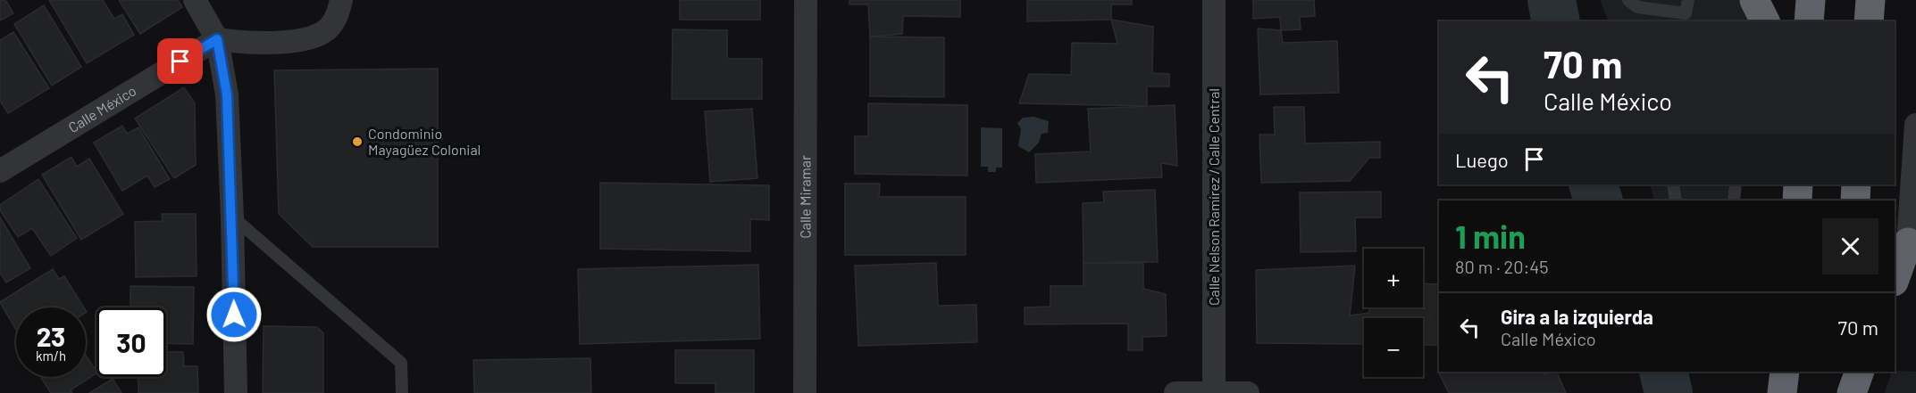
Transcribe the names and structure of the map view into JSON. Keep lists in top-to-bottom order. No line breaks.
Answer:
{"streets":{"street":["Calle México","Calle Miramar","Calle Nelson Ramírez / Calle Central"]},"places":["Condominio Mayagüez Colonial"],"page":{"turn":["70 m","Calle México"],"then":"Luego","heading":["1 min","80 m · 20:45"],"map_buttons":["+","−"],"list":[{"name":"Gira a la izquierda","note":"Calle México","value":"70 m"}],"speed":"23 km/h","limit":"30"}}
